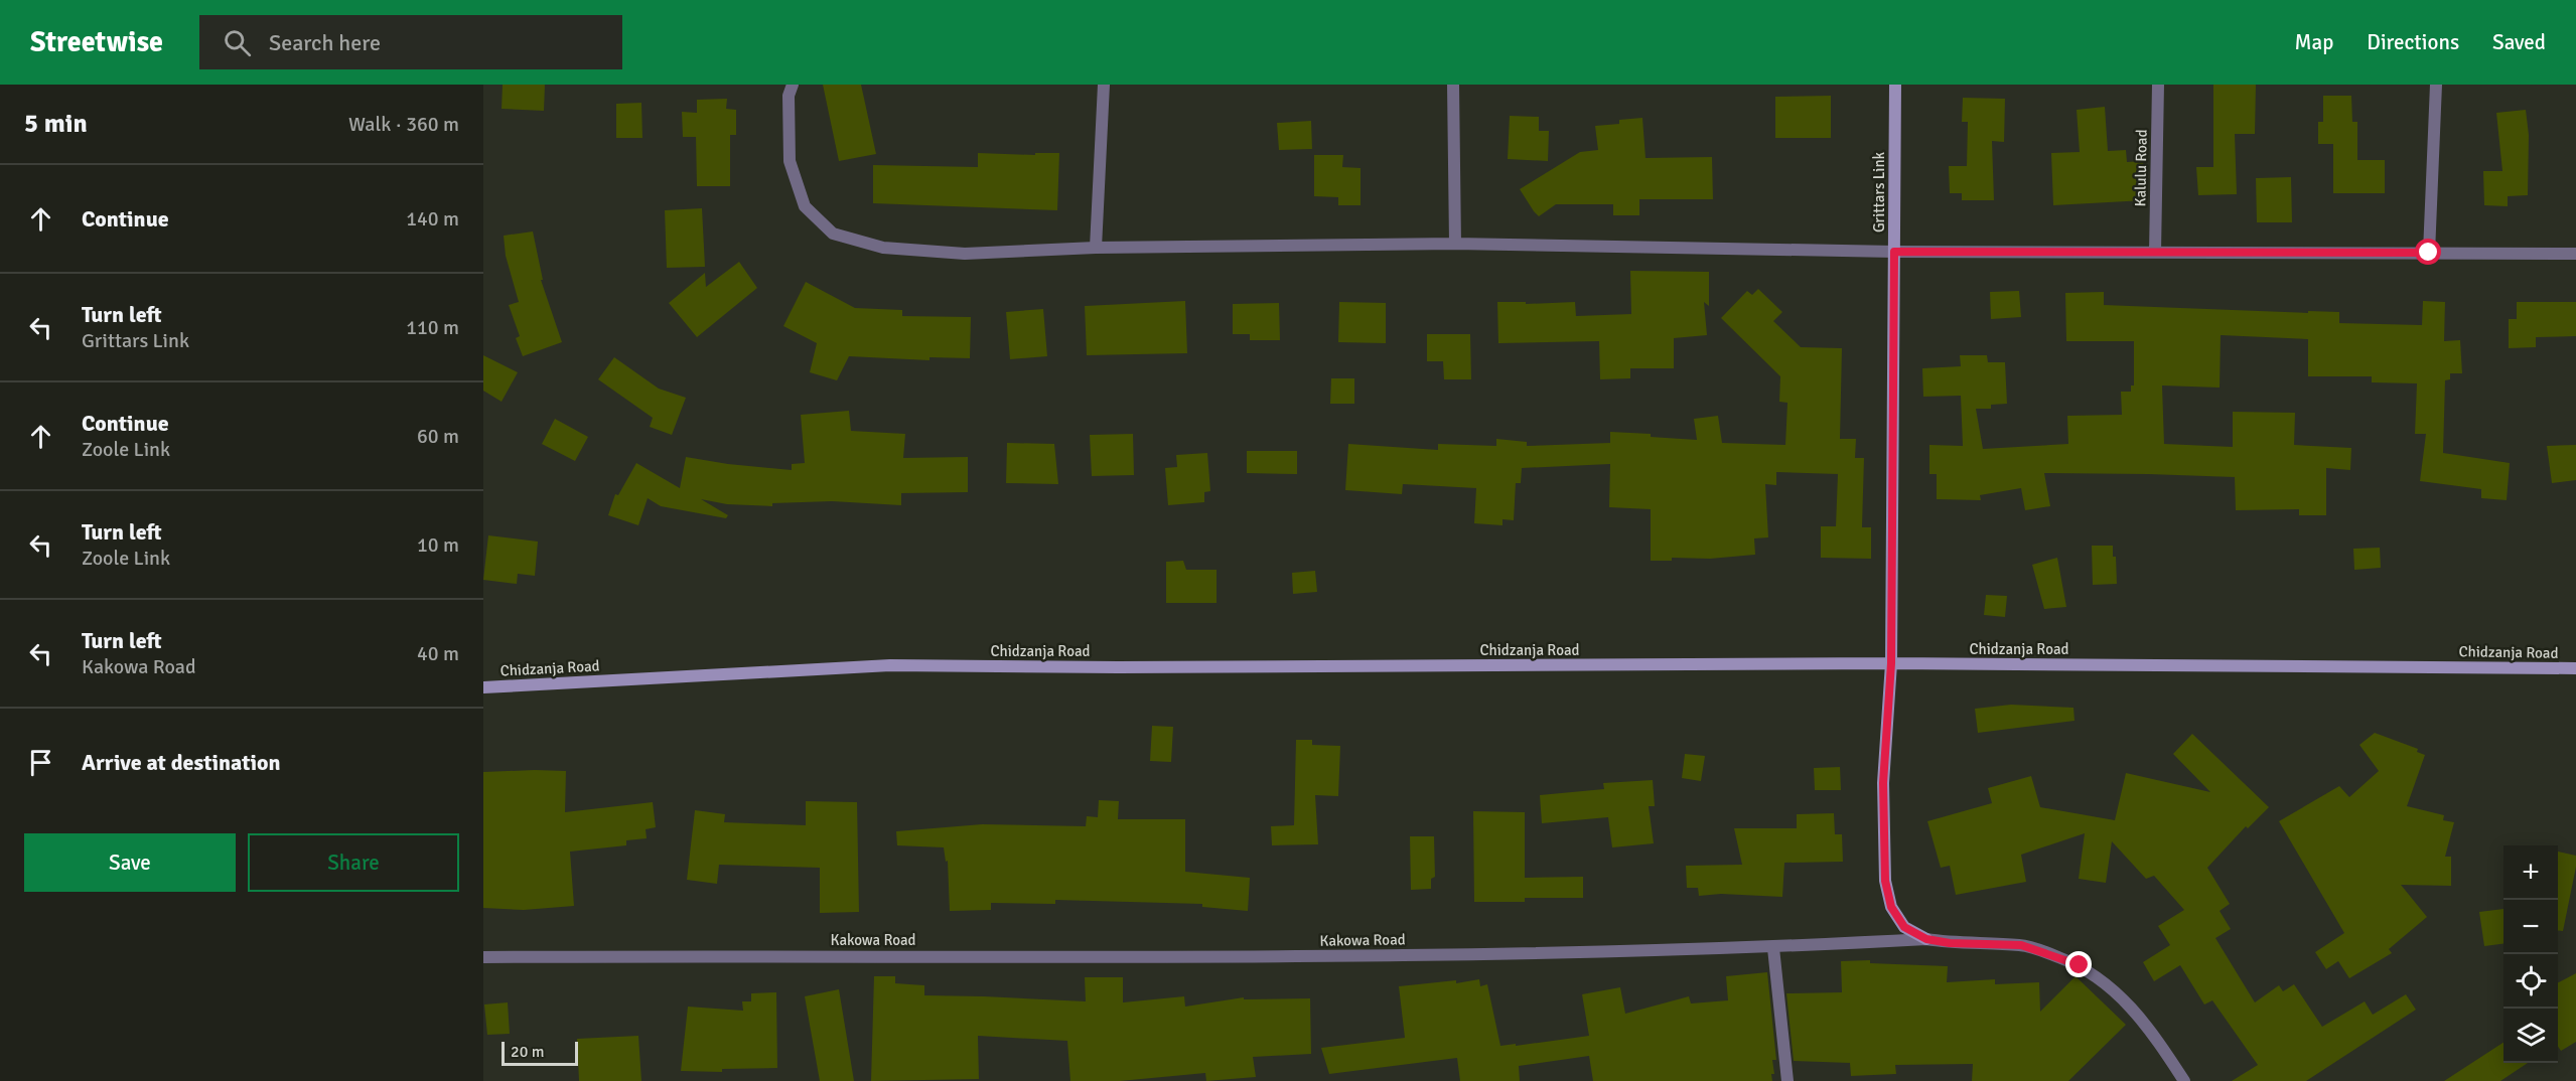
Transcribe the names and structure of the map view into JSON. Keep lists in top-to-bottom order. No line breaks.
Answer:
{"streets":{"street":["Kalulu Road","Grittars Link","Chidzanja Road","Kakowa Road"]},"crossings":[["Grittars Link","Chidzanja Road"],["Grittars Link","Kakowa Road"]],"scale_bar":"20 m","page":{"header":"Streetwise","search":"Search here","nav":["Map","Directions","Saved"],"heading":["5 min","Walk · 360 m"],"list":[["Continue","140 m"],["Turn left","Grittars Link","110 m"],["Continue","Zoole Link","60 m"],["Turn left","Zoole Link","10 m"],["Turn left","Kakowa Road","40 m"],"Arrive at destination"],"buttons":["Save","Share"],"map_buttons":["+","−"],"scale":"20 m"}}
